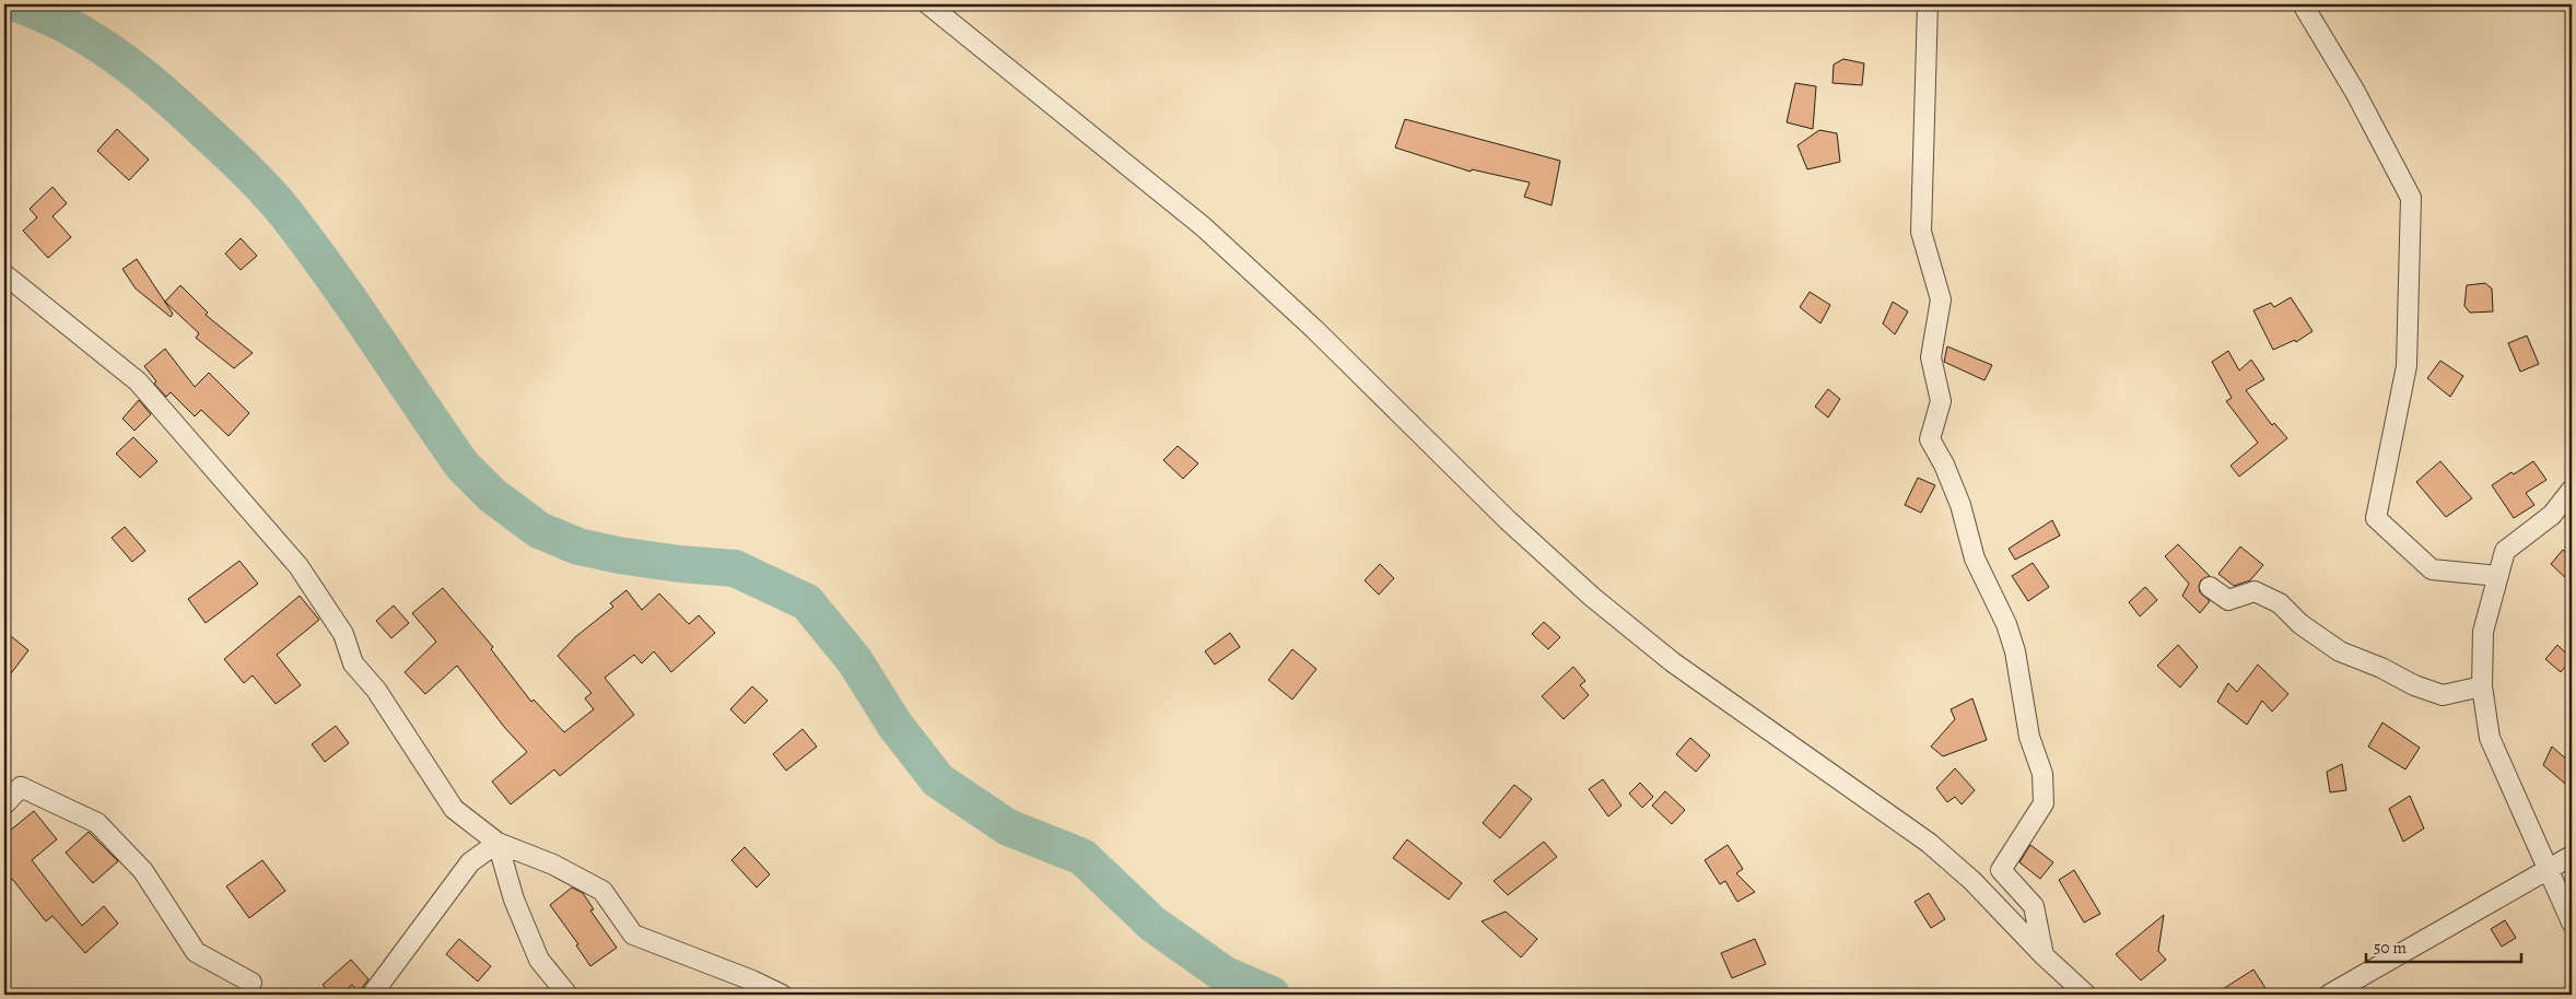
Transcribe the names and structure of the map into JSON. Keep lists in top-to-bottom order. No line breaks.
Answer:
{"scale_bar":"50 m"}
